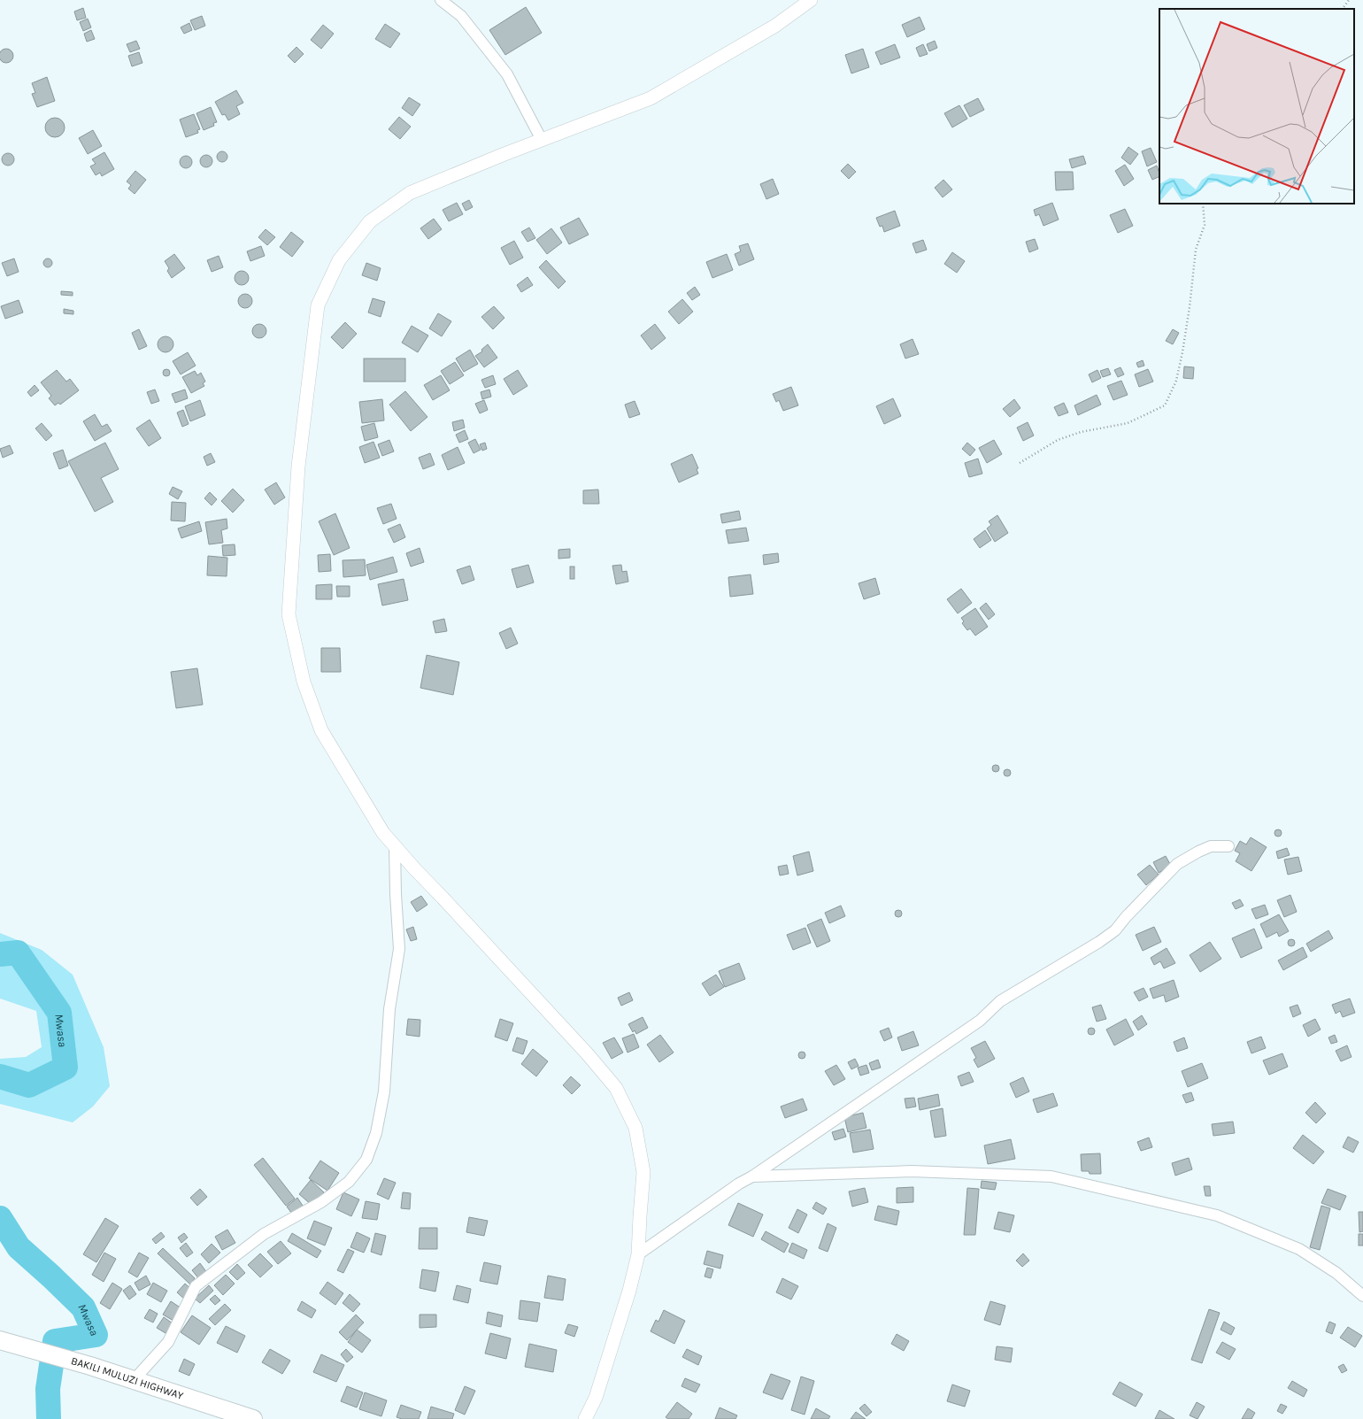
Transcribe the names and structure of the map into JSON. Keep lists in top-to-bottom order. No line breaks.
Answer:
{"streets":{"highway":["BAKILI MULUZI HIGHWAY"]},"water":["Mwasa"]}
